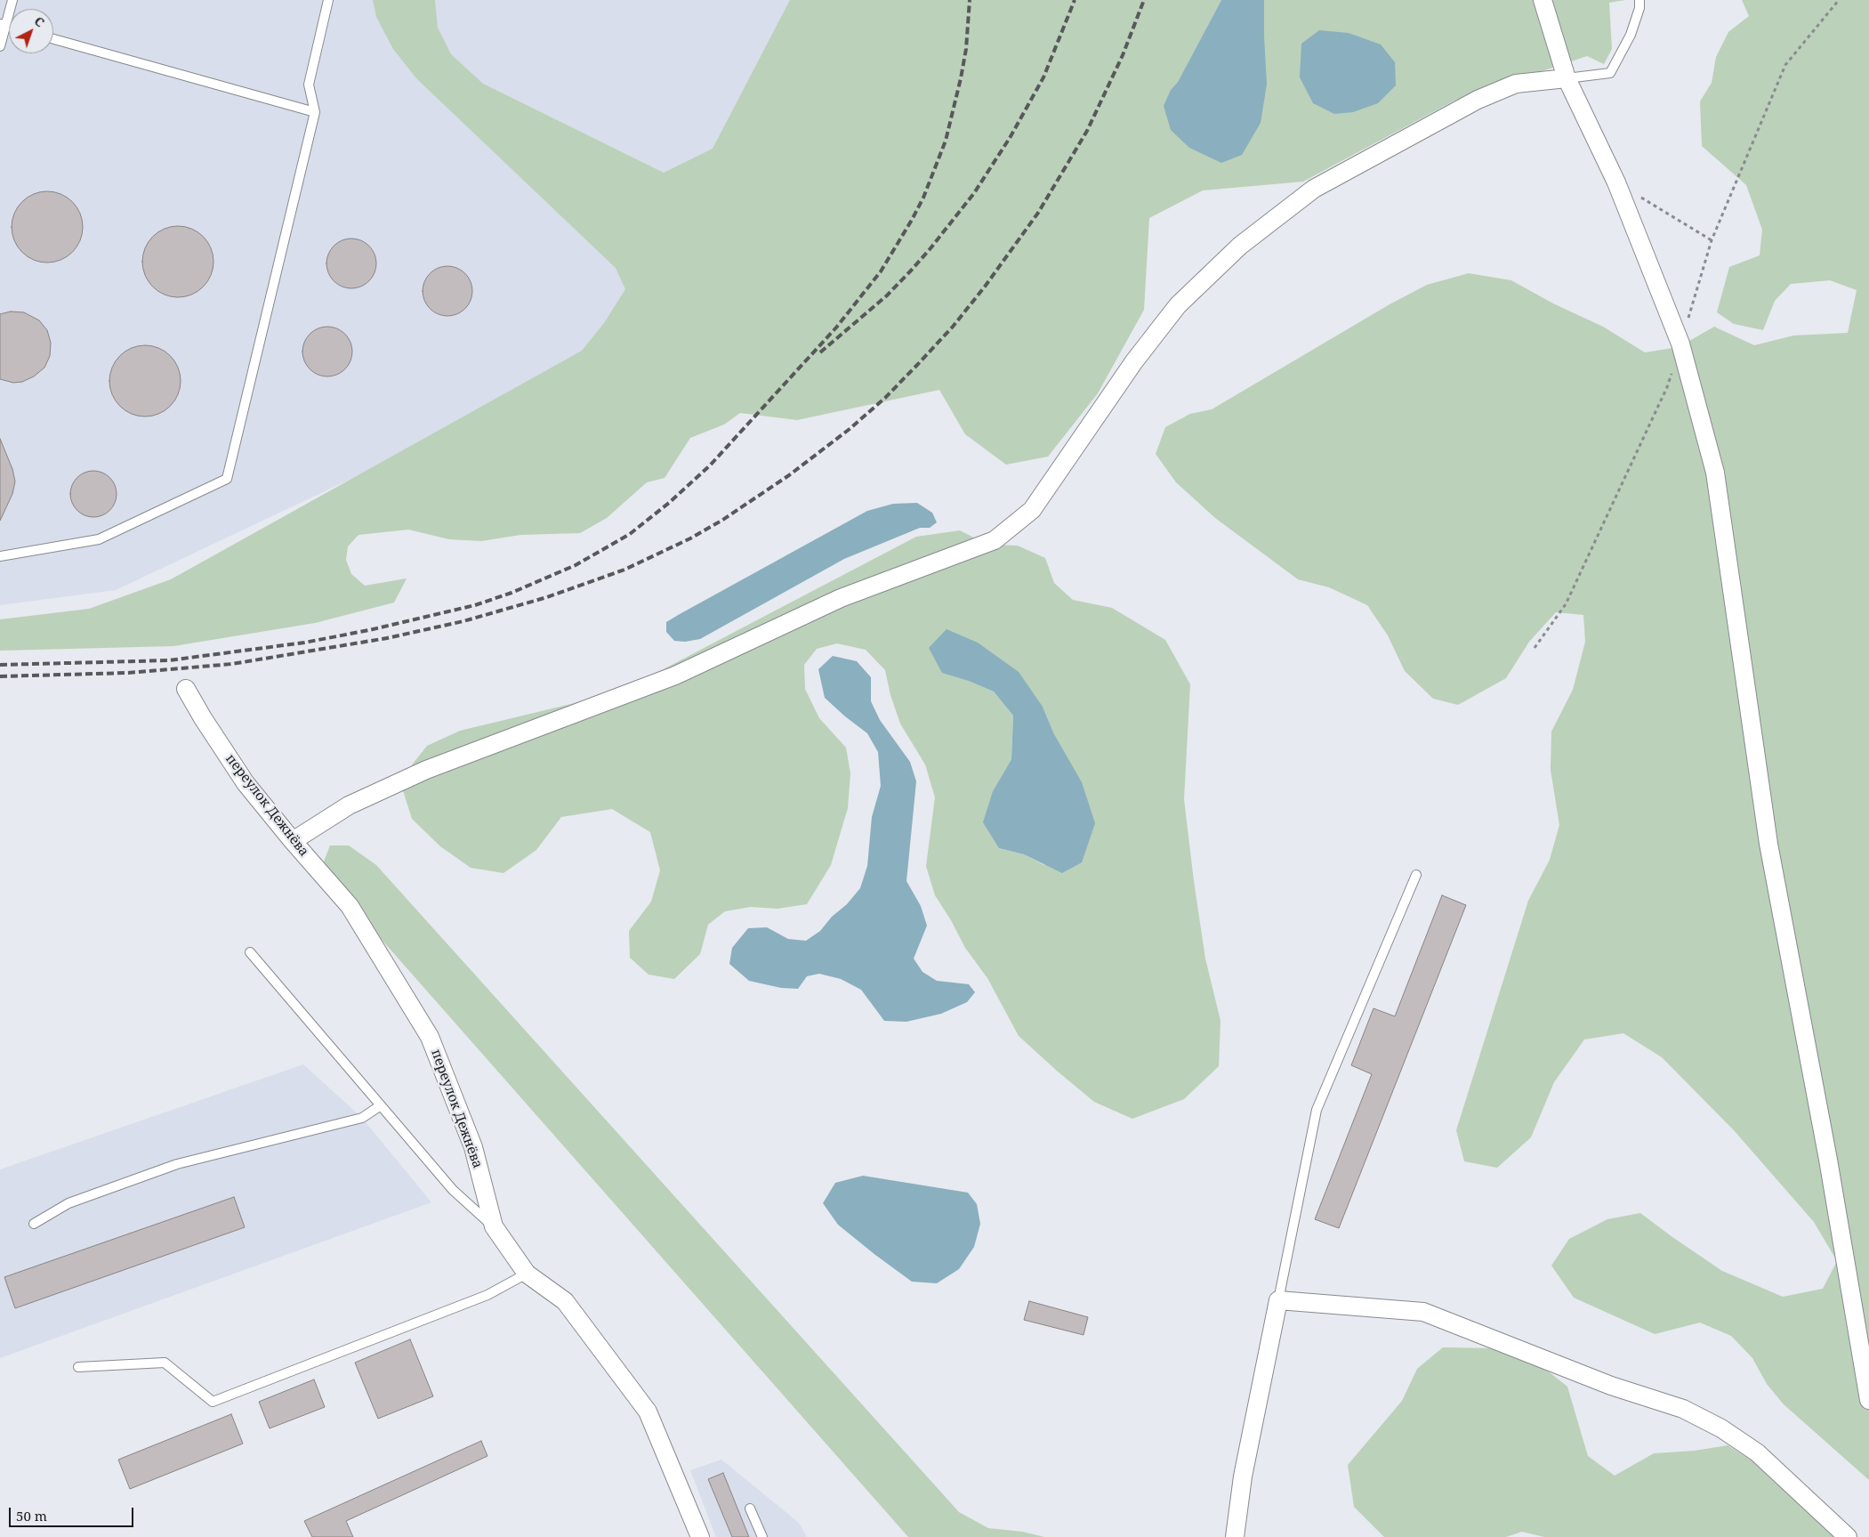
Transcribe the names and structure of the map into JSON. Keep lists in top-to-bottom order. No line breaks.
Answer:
{"streets":{"street":["переулок Дежнёва"]},"scale_bar":"50 m","north":"top right"}
